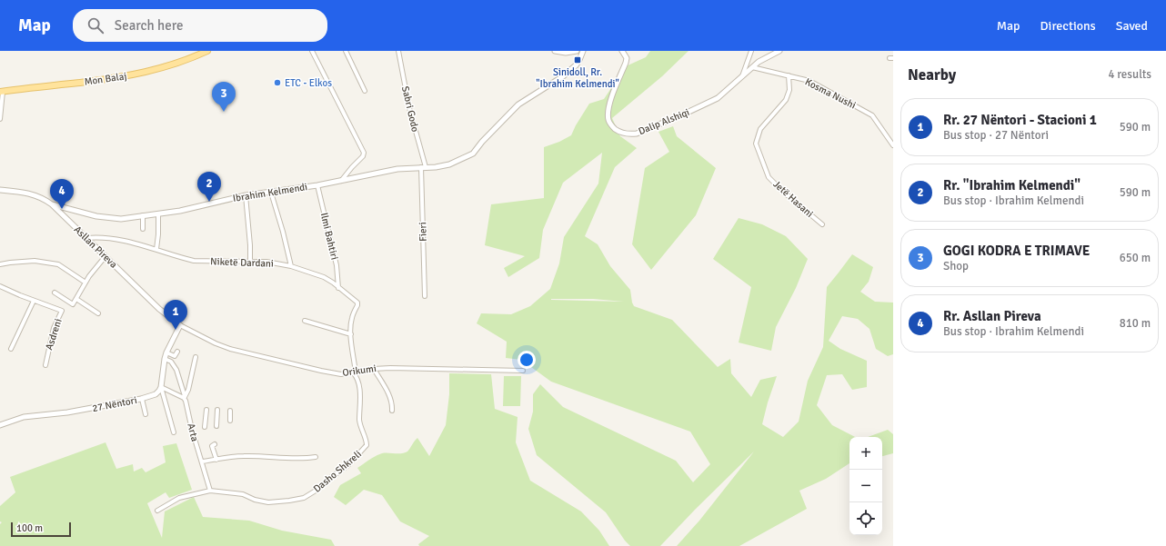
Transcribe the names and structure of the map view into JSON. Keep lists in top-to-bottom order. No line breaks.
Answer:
{"streets":{"main road":["Mon Balaj"],"street":["Kosma Nushi","Sabri Godo","Dalip Alshiqi","Ibrahim Kelmendi","Jetë Hasani","Fieri","Ilmi Bahtiri","Asllan Pireva","Niketë Dardani","Asdreni","Orikumi","27 Nëntori","Arta","Dasho Shkreli"]},"crossings":[["Kosma Nushi","Dalip Alshiqi"],["Kosma Nushi","Jetë Hasani"],["Sabri Godo","Ibrahim Kelmendi"],["Sabri Godo","Fieri"],["Ibrahim Kelmendi","Fieri"],["Ibrahim Kelmendi","Ilmi Bahtiri"],["Ibrahim Kelmendi","Asllan Pireva"],["Ilmi Bahtiri","Niketë Dardani"],["Asllan Pireva","Niketë Dardani"],["Asllan Pireva","Orikumi"],["Orikumi","Dasho Shkreli"],["Arta","Dasho Shkreli"]],"places":{"transit":["Sinidoll, Rr. \"Ibrahim Kelmendi\""],"other":["ETC - Elkos"]},"scale_bar":"100 m","page":{"header":"Map","search":"Search here","nav":["Map","Directions","Saved"],"heading":["Nearby","4 results"],"pins":["3","2","4","1"],"list":[{"mark":"1","name":"Rr. 27 Nëntori - Stacioni 1","note":"Bus stop · 27 Nëntori","value":"590 m"},{"mark":"2","name":"Rr. \"Ibrahim Kelmendi\"","note":"Bus stop · Ibrahim Kelmendi","value":"590 m"},{"mark":"3","name":"GOGI KODRA E TRIMAVE","note":"Shop","value":"650 m"},{"mark":"4","name":"Rr. Asllan Pireva","note":"Bus stop · Ibrahim Kelmendi","value":"810 m"}],"map_buttons":["+","−"],"scale":"100 m"}}
